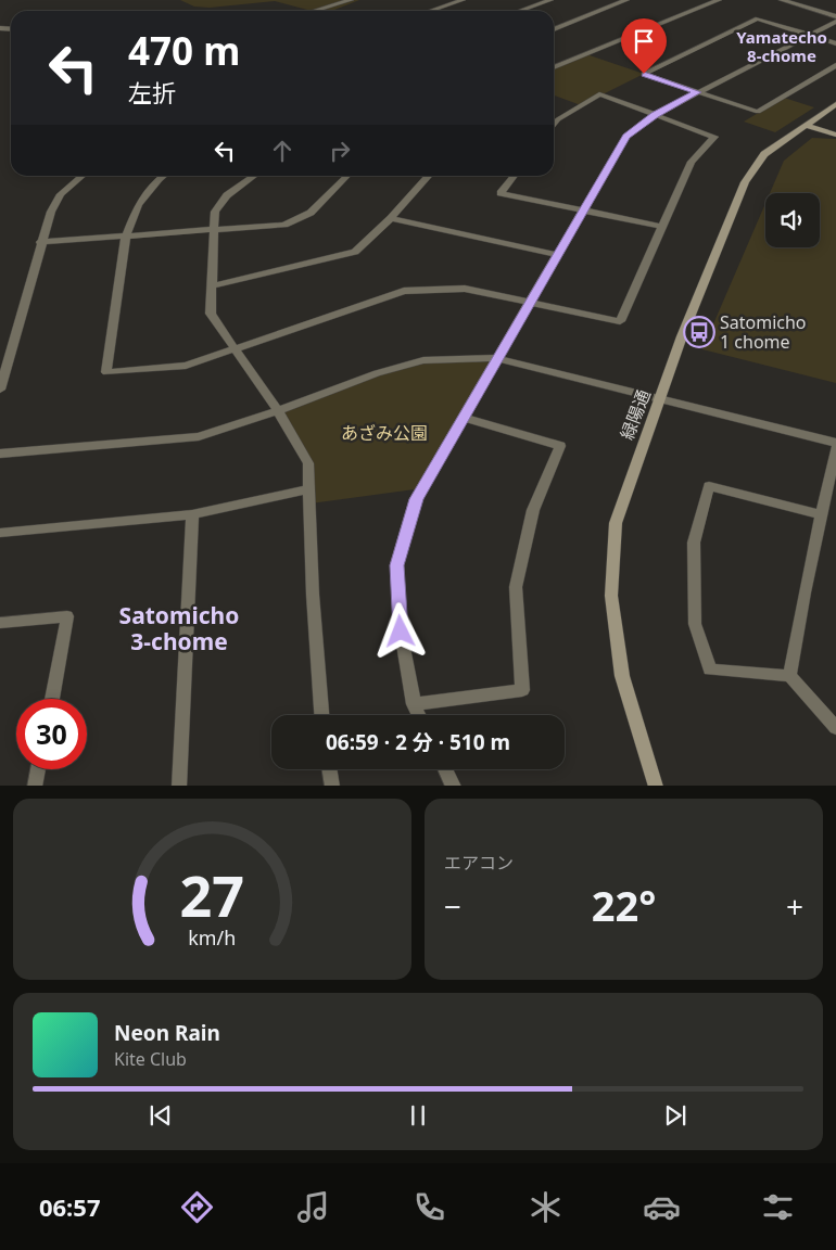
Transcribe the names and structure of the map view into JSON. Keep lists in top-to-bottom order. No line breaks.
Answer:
{"streets":{"street":["緑陽通"]},"districts":["Yamatecho 8-chome","Satomicho 3-chome"],"parks":["あざみ公園"],"places":{"bus stop":["Satomicho 1 chome"]},"page":{"turn":["470 m","左折"],"limit":"30","trip":"06:59 · 2 分 · 510 m","tile":"エアコン","heat":["−","22°","+"],"song":["Neon Rain","Kite Club"],"tabs":"06:57","gauge":["27","km/h"]}}
